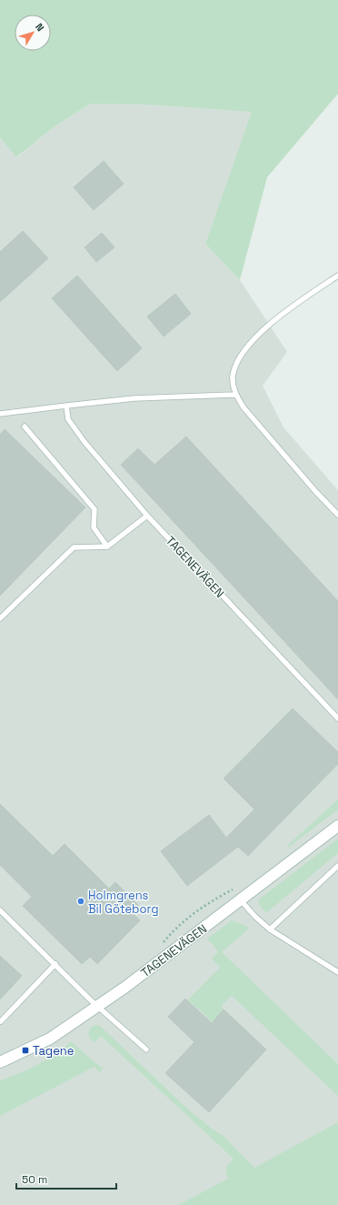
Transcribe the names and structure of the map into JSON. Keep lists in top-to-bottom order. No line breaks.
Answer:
{"streets":{"street":["TAGENEVÄGEN"]},"places":{"other":["Holmgrens Bil Göteborg"],"transit":["Tagene"]},"scale_bar":"50 m","north":"top right"}
